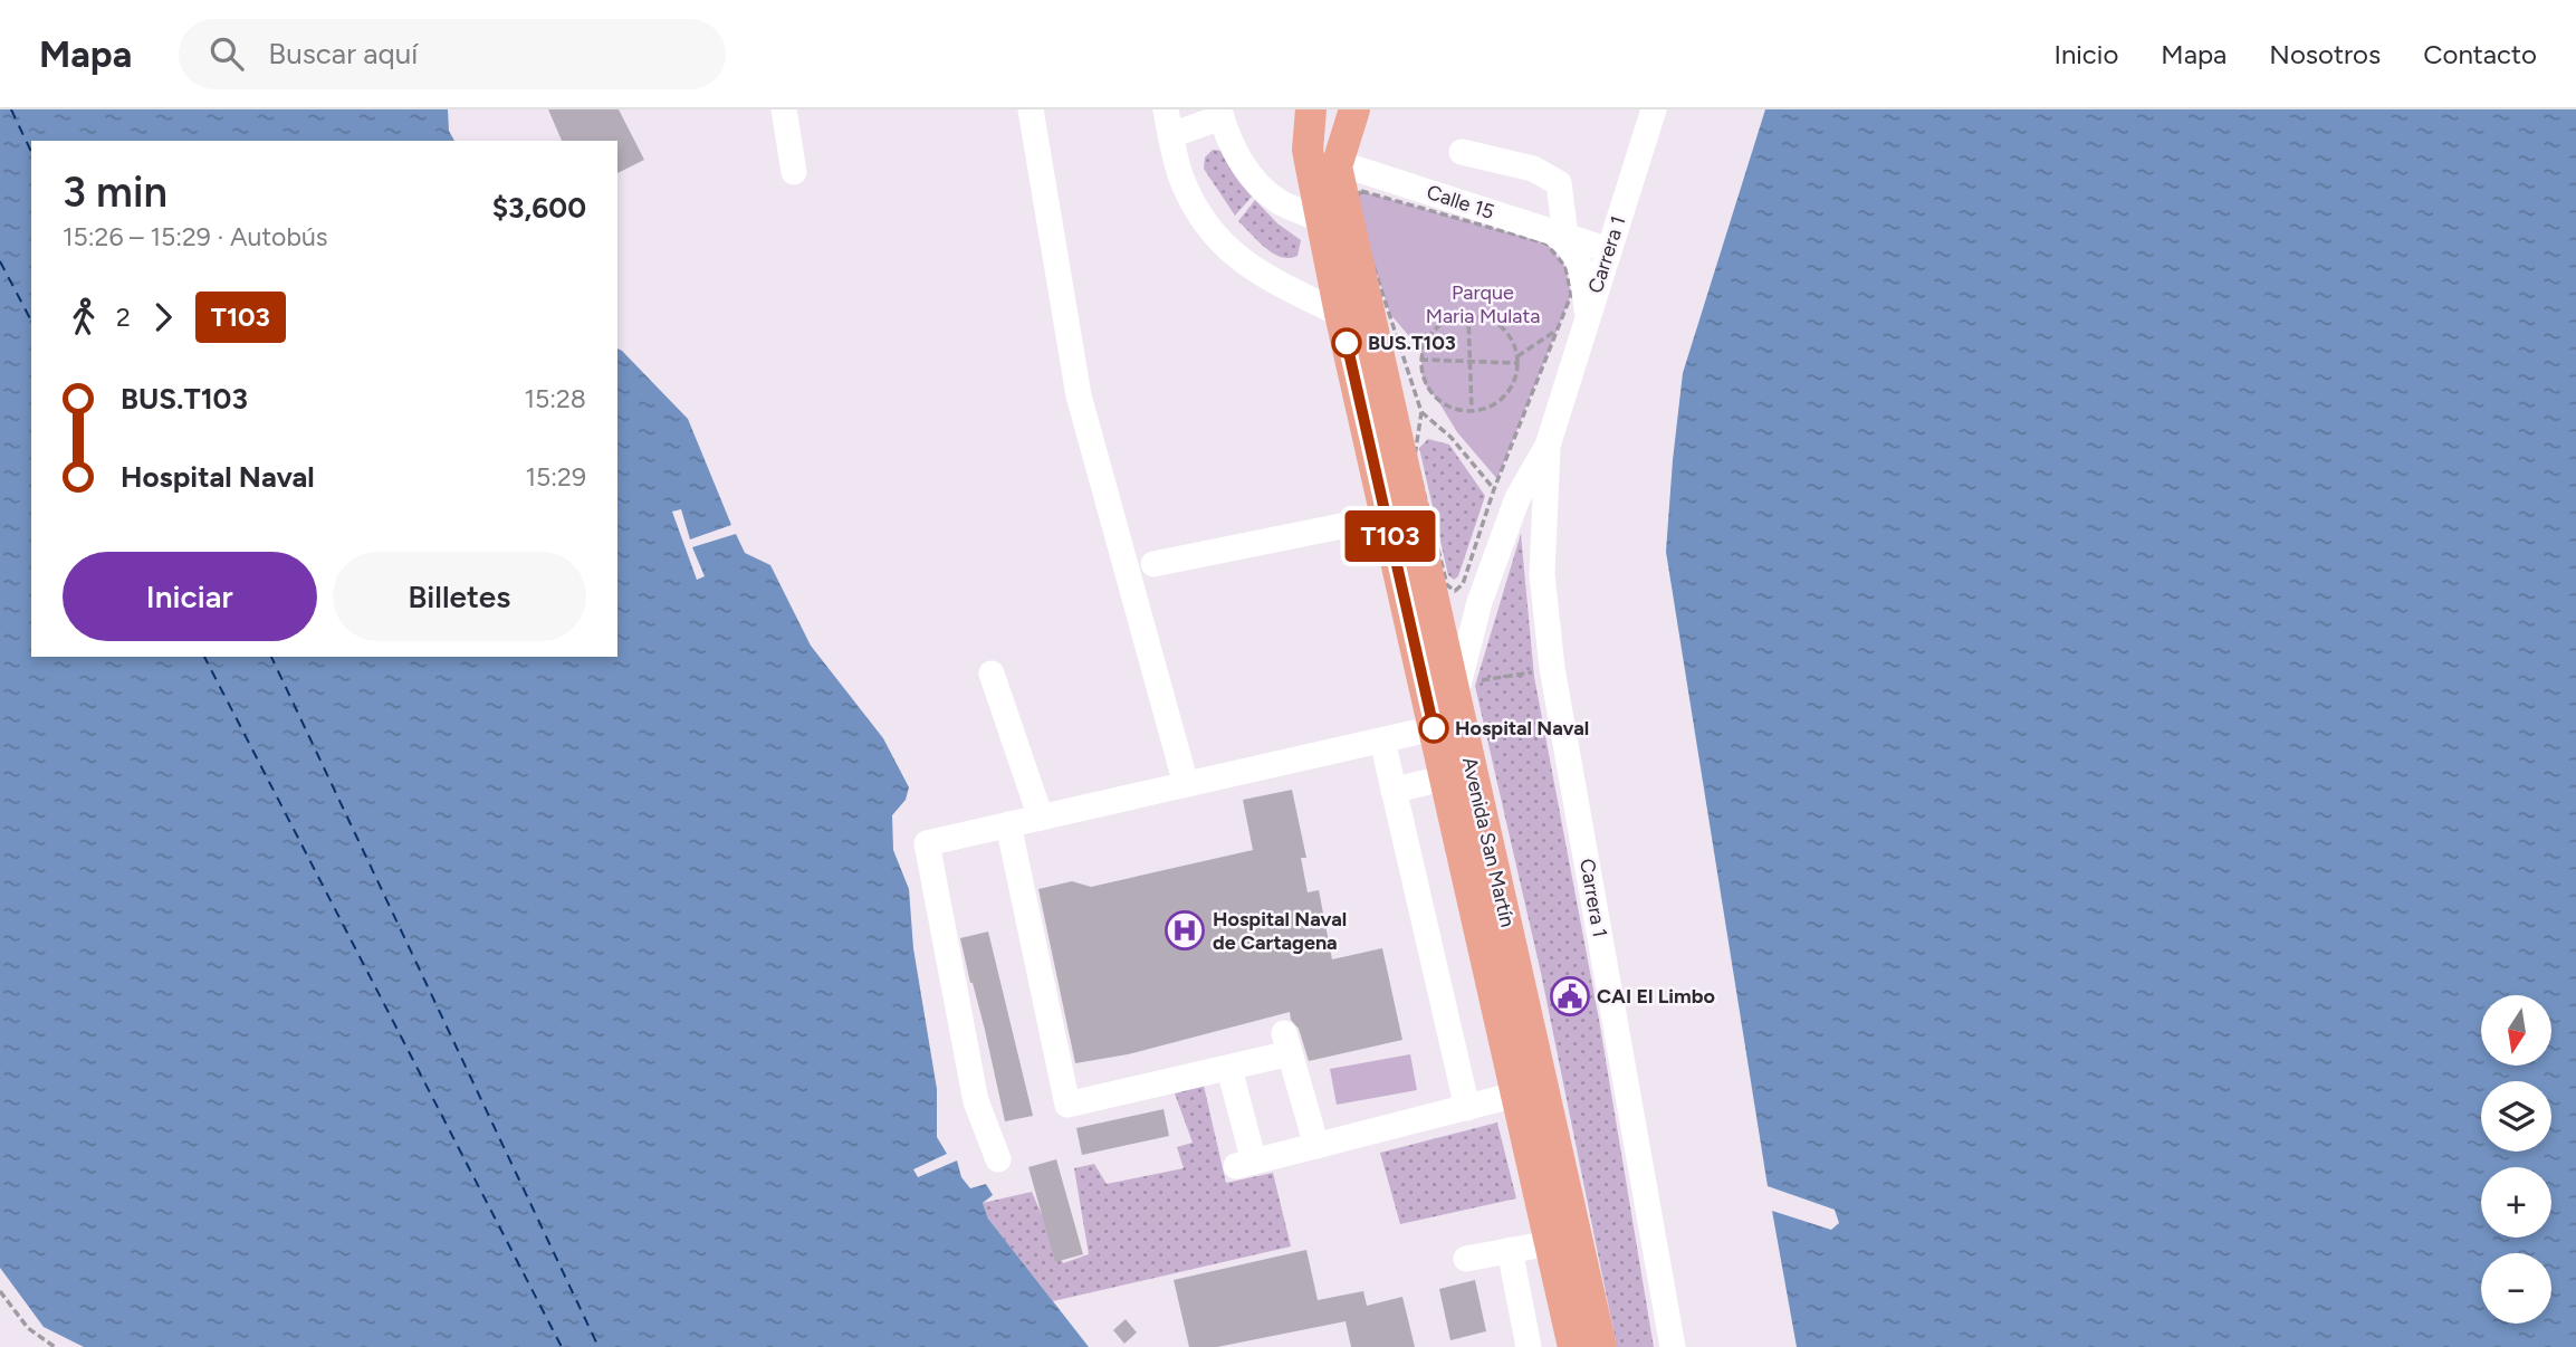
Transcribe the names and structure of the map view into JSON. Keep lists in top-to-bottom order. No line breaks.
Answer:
{"streets":{"main road":["Avenida San Martín"],"street":["Calle 15","Carrera 1"]},"crossings":[["Calle 15","Carrera 1"],["Calle 15","Avenida San Martín"],["Carrera 1","Avenida San Martín"]],"parks":["Parque Maria Mulata"],"places":{"other":["BUS.T103","Hospital Naval"],"hospital":["Hospital Naval de Cartagena"],"public building":["CAI El Limbo"]},"lines":["bus line T103"],"north":"bottom","page":{"header":"Mapa","search":"Buscar aquí","nav":["Inicio","Mapa","Nosotros","Contacto"],"on_map":"T103","heading":["3 min","15:26 – 15:29 · Autobús","$3,600"],"legs":["2","T103"],"list":[{"name":"BUS.T103","value":"15:28"},{"name":"Hospital Naval","value":"15:29"}],"buttons":["Iniciar","Billetes"],"map_buttons":["+","−"]}}
